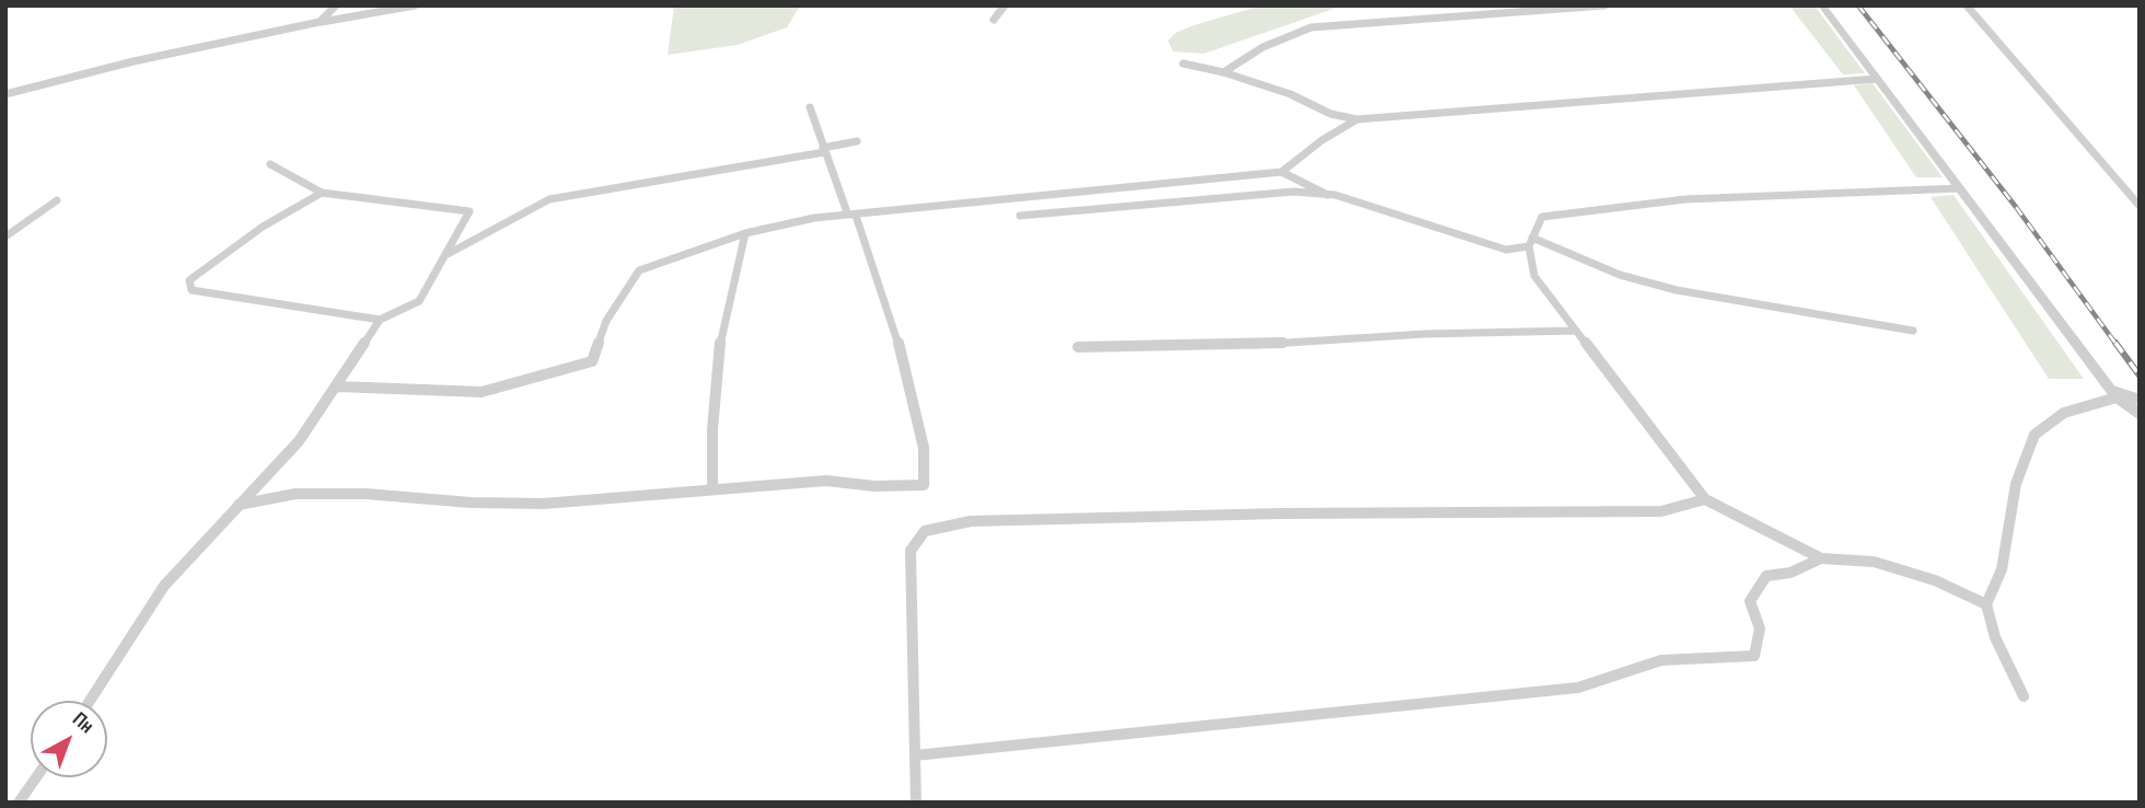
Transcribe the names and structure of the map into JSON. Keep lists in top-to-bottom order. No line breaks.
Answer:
{"north":"top right"}
